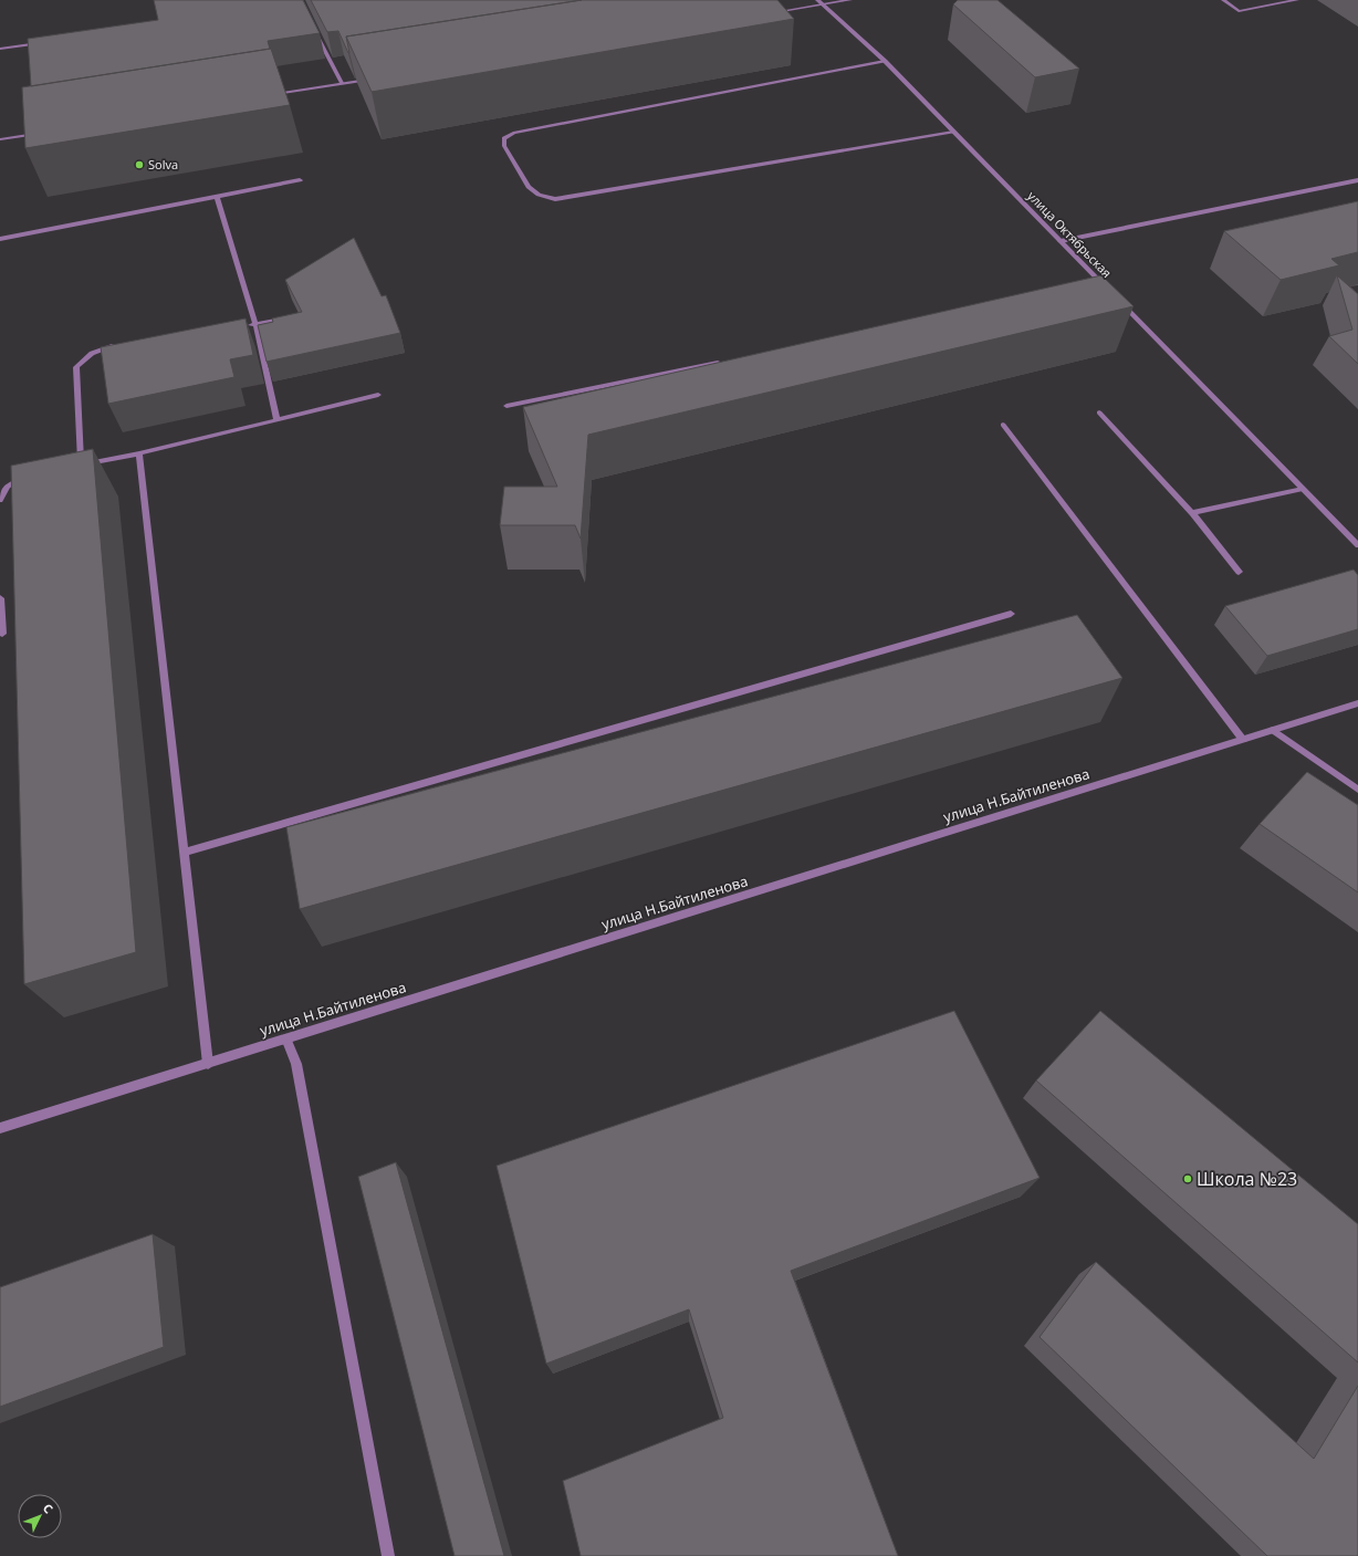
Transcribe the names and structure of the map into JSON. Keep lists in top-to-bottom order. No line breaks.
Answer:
{"streets":{"street":["улица Октябрьская","улица Н.Байтиленова"]},"places":["Solva","Школа №23"],"north":"top right"}
